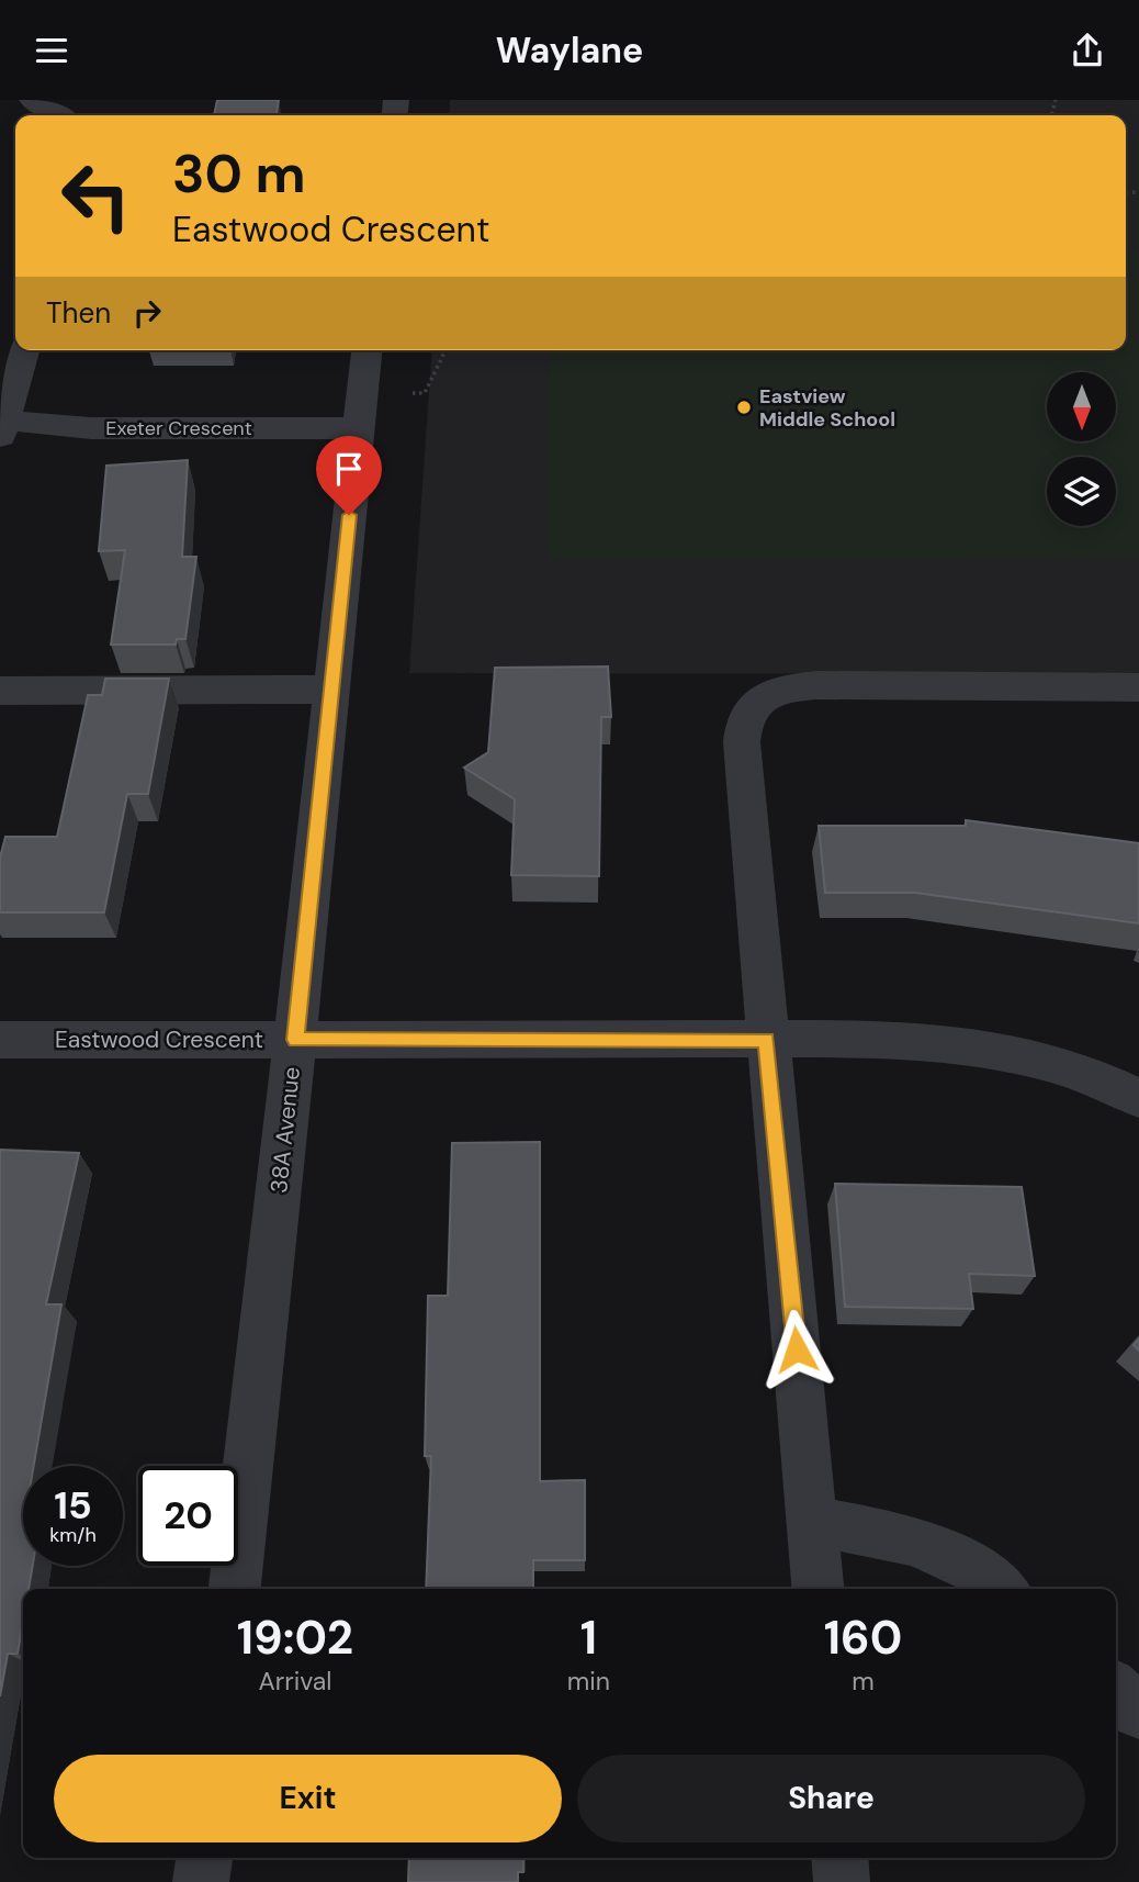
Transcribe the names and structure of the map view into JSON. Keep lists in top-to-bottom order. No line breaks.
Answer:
{"streets":{"street":["Exeter Crescent","Eastwood Crescent","38A Avenue"]},"crossings":[["Exeter Crescent","38A Avenue"],["Eastwood Crescent","38A Avenue"]],"places":["Eastview Middle School"],"north":"bottom","page":{"header":"Waylane","turn":["30 m","Eastwood Crescent"],"then":"Then","speed":"15 km/h","limit":"20","eta":["19:02","Arrival","1","min","160","m"],"buttons":["Exit","Share"]}}
